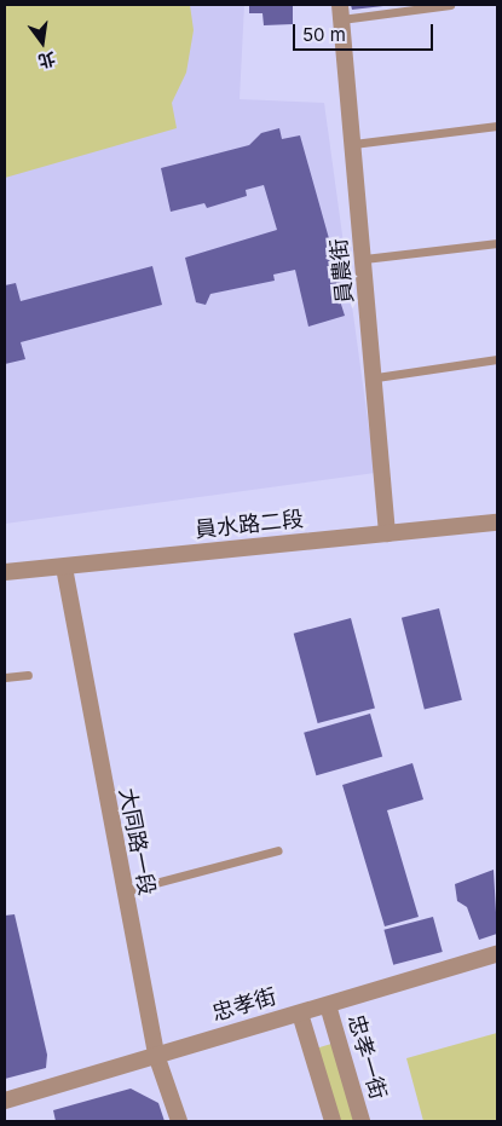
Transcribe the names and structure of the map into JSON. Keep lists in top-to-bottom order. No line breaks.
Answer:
{"streets":{"street":["員農街","員水路二段","大同路一段","忠孝街","忠孝一街"]},"crossings":[["員農街","員水路二段"],["員水路二段","大同路一段"],["大同路一段","忠孝街"],["忠孝街","忠孝一街"]],"scale_bar":"50 m","north":"bottom"}
